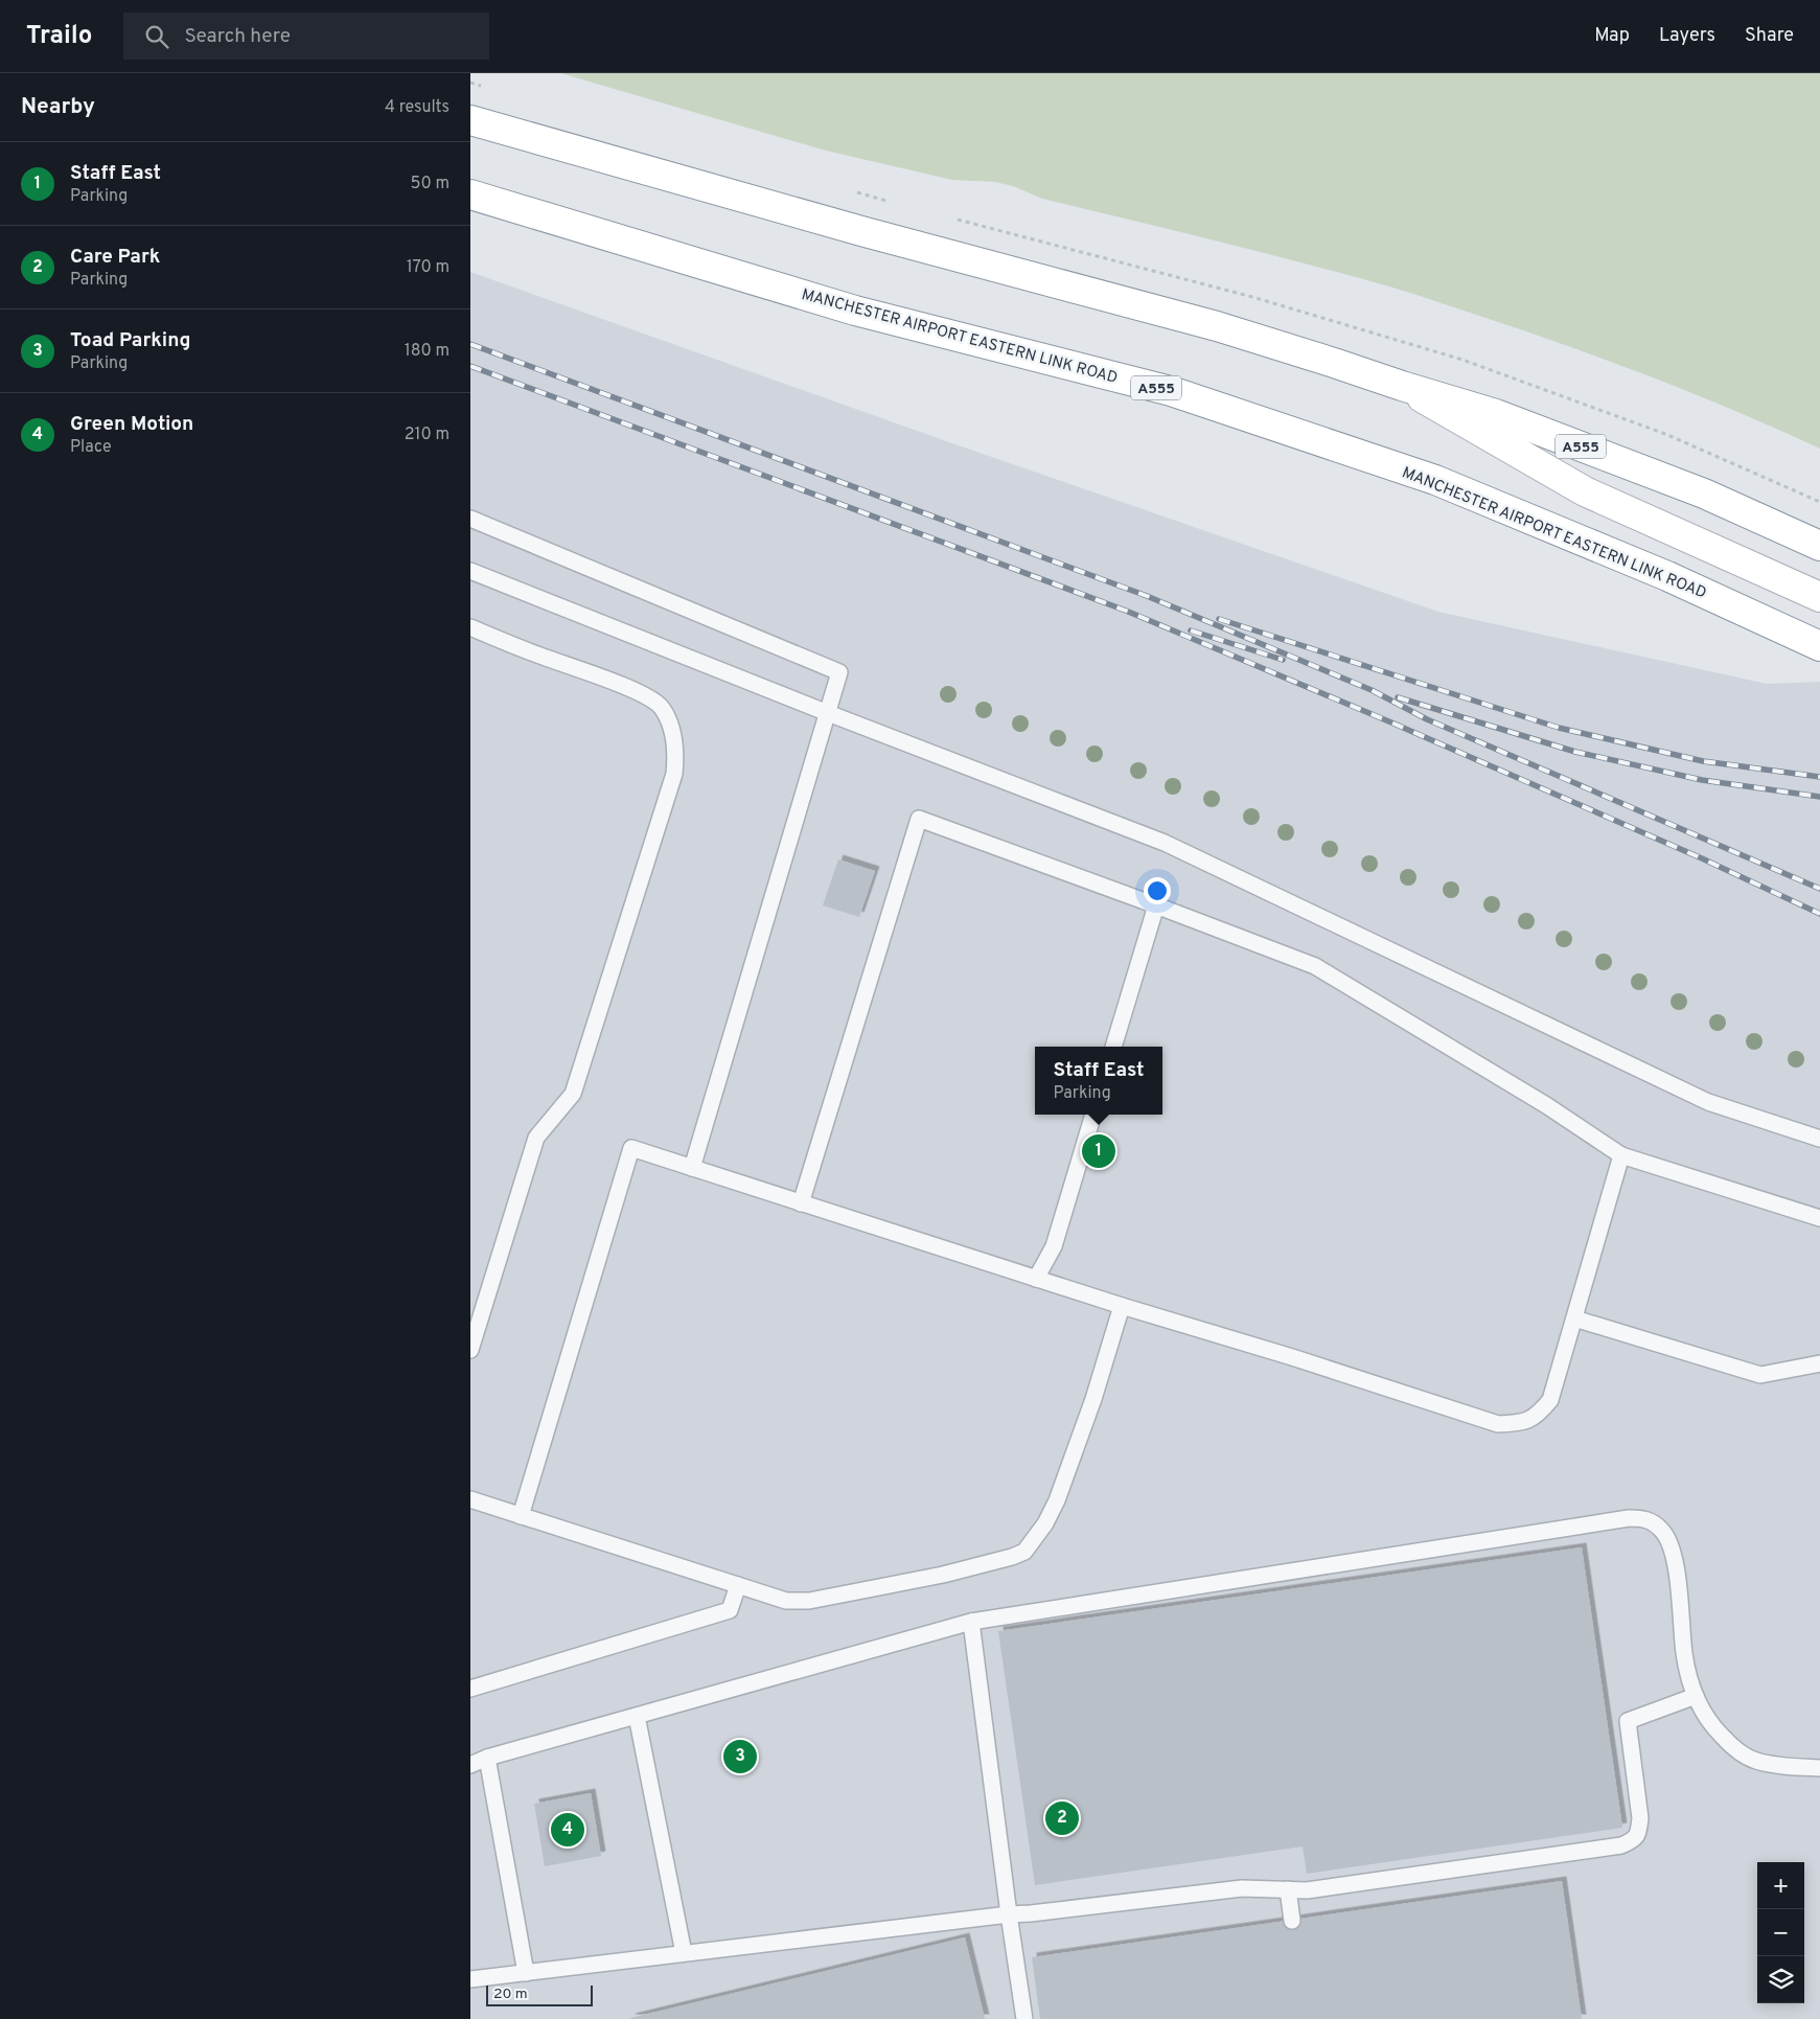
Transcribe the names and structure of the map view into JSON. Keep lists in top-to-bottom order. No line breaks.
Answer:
{"streets":{"main road":["MANCHESTER AIRPORT EASTERN LINK ROAD","A555"]},"scale_bar":"20 m","page":{"header":"Trailo","search":"Search here","nav":["Map","Layers","Share"],"heading":["Nearby","4 results"],"list":[{"mark":"1","name":"Staff East","note":"Parking","value":"50 m"},{"mark":"2","name":"Care Park","note":"Parking","value":"170 m"},{"mark":"3","name":"Toad Parking","note":"Parking","value":"180 m"},{"mark":"4","name":"Green Motion","note":"Place","value":"210 m"}],"popup":["Staff East","Parking"],"pins":["1","3","2","4"],"map_buttons":["+","−"],"scale":"20 m"}}
